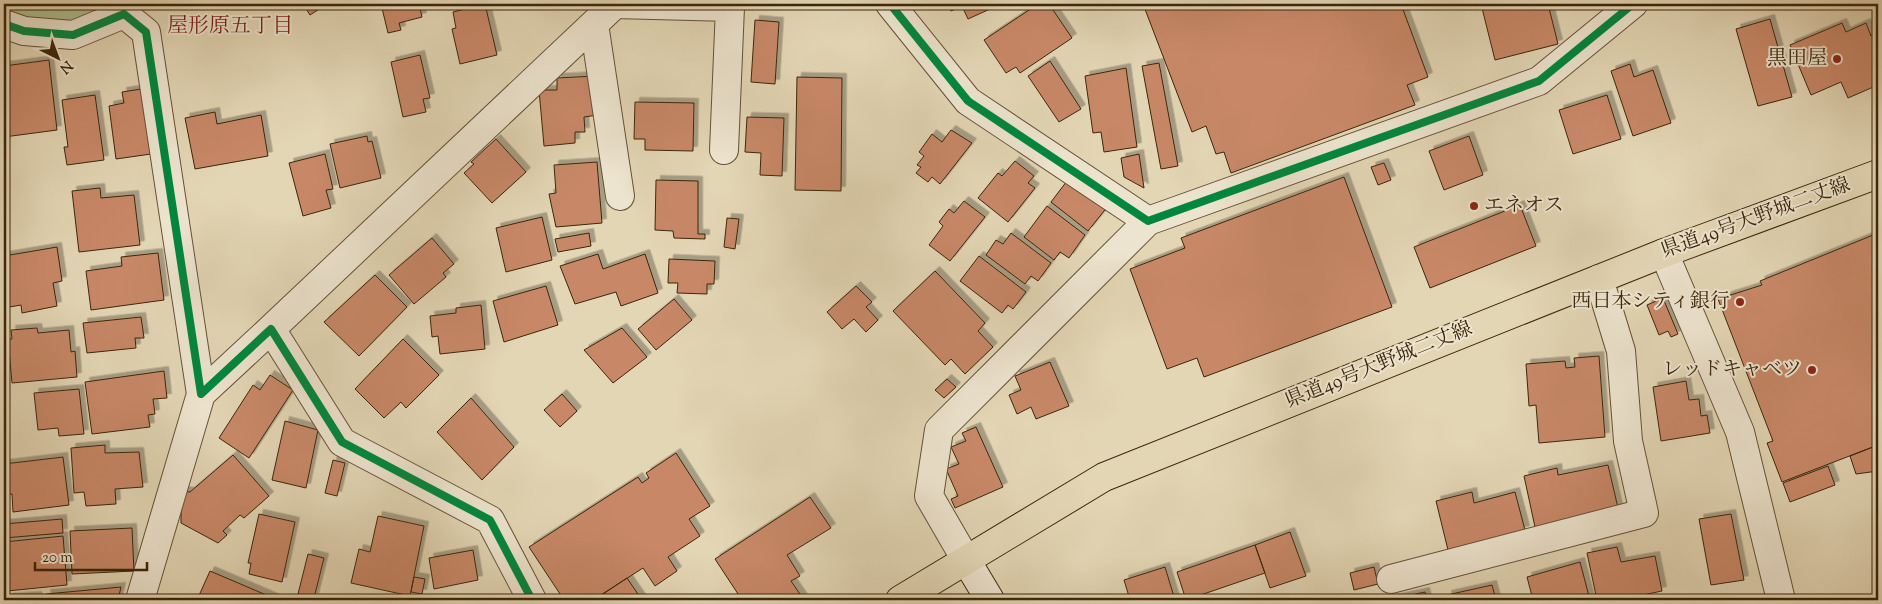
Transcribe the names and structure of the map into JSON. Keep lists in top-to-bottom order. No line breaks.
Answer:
{"streets":{"main road":["県道49号大野城二丈線"]},"districts":["屋形原五丁目"],"places":["黒田屋","エネオス","西日本シティ銀行","レッドキャベツ"],"scale_bar":"20 m","north":"bottom right"}
